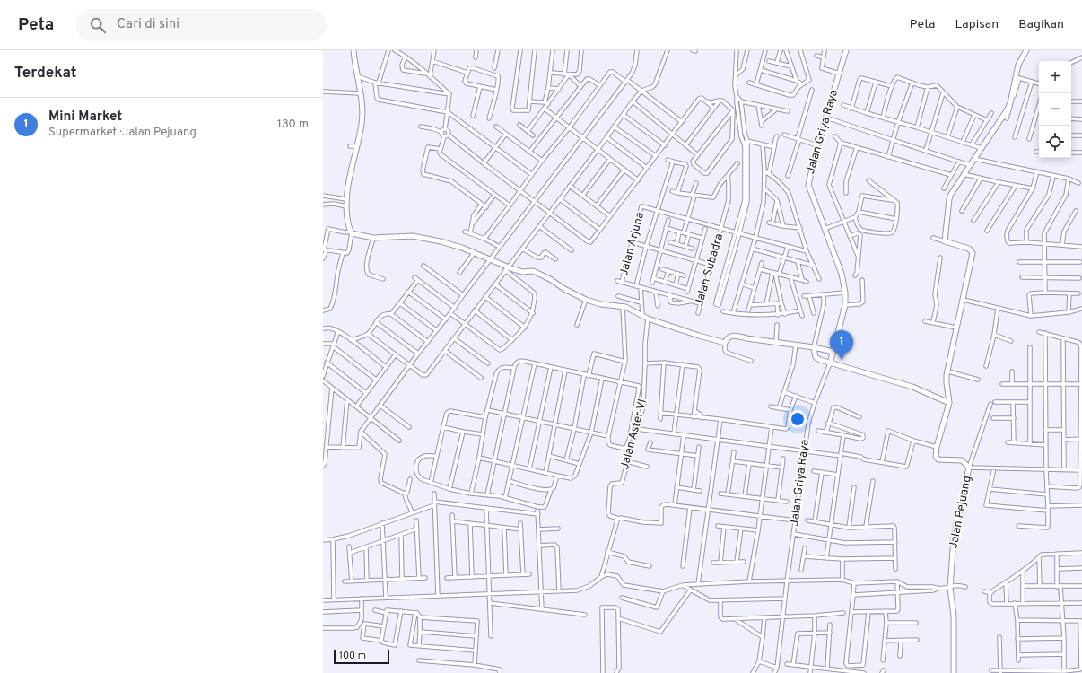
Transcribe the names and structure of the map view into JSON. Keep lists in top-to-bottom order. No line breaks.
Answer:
{"streets":{"street":["Jalan Griya Raya","Jalan Arjuna","Jalan Subadra","Jalan Aster VI","Jalan Pejuang"]},"scale_bar":"100 m","page":{"header":"Peta","search":"Cari di sini","nav":["Peta","Lapisan","Bagikan"],"heading":"Terdekat","map_buttons":["+","−"],"list":[{"mark":"1","name":"Mini Market","note":"Supermarket · Jalan Pejuang","value":"130 m"}],"pins":"1","scale":"100 m"}}
